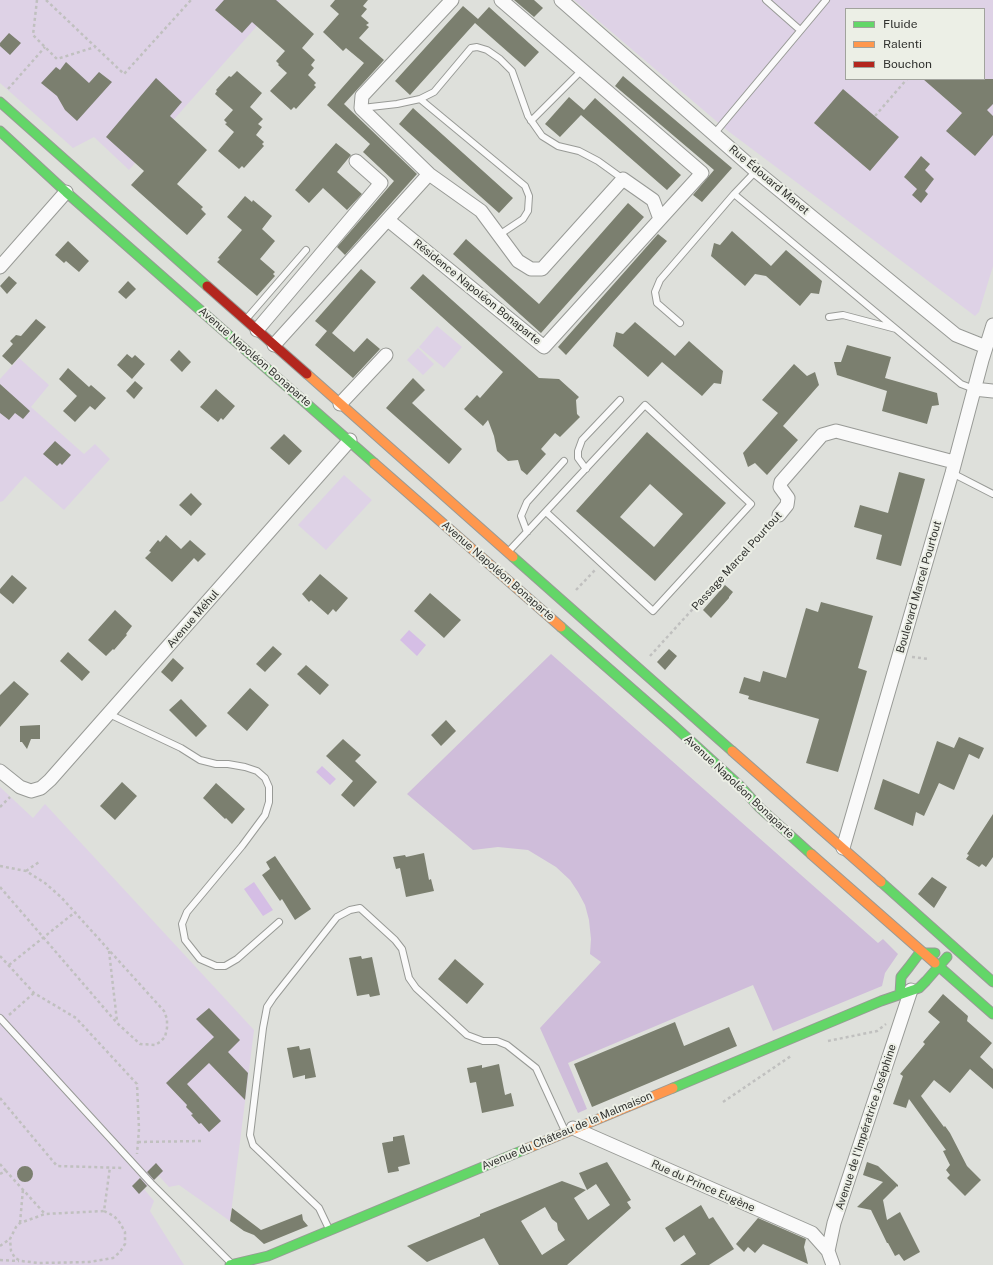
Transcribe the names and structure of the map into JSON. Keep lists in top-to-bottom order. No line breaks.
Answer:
{"streets":{"main road":["Avenue Napoléon Bonaparte","Avenue du Château de la Malmaison"],"street":["Rue Édouard Manet","Résidence Napoléon Bonaparte","Passage Marcel Pourtout","Boulevard Marcel Pourtout","Avenue Méhul","Avenue de l'Impératrice Joséphine","Rue du Prince Eugène"]},"crossings":[["Rue Édouard Manet","Boulevard Marcel Pourtout"],["Avenue Napoléon Bonaparte","Boulevard Marcel Pourtout"],["Avenue Napoléon Bonaparte","Avenue Méhul"],["Avenue Napoléon Bonaparte","Avenue du Château de la Malmaison"],["Passage Marcel Pourtout","Boulevard Marcel Pourtout"],["Avenue de l'Impératrice Joséphine","Avenue du Château de la Malmaison"],["Avenue de l'Impératrice Joséphine","Rue du Prince Eugène"],["Avenue du Château de la Malmaison","Rue du Prince Eugène"]],"legend":["Fluide","Ralenti","Bouchon"]}
